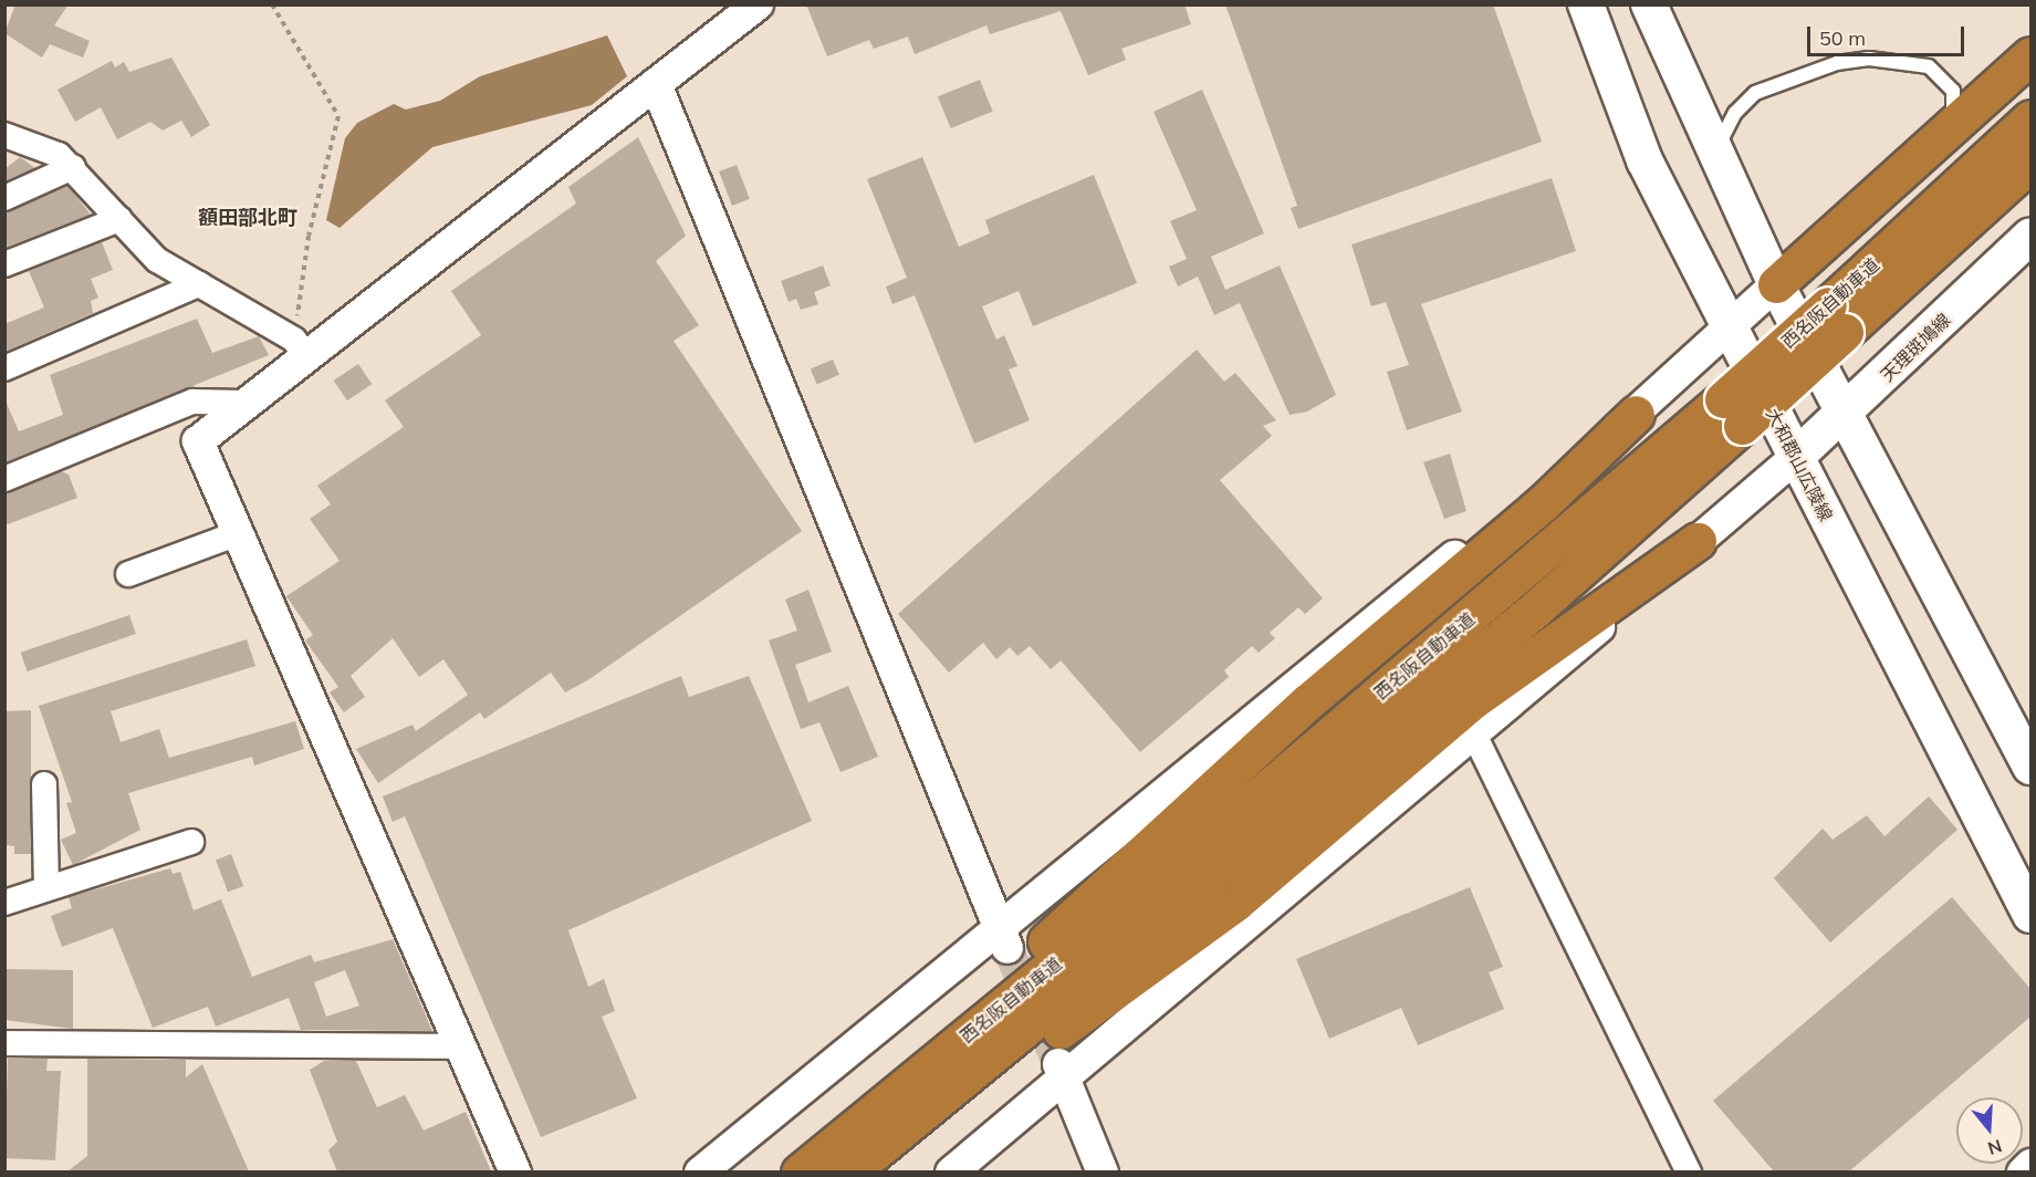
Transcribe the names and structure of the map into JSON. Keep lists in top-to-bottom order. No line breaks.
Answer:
{"streets":{"highway":["西名阪自動車道"],"main road":["天理斑鳩線","大和郡山広陵線"]},"crossings":[["天理斑鳩線","大和郡山広陵線"]],"districts":["額田部北町"],"scale_bar":"50 m","north":"bottom"}
